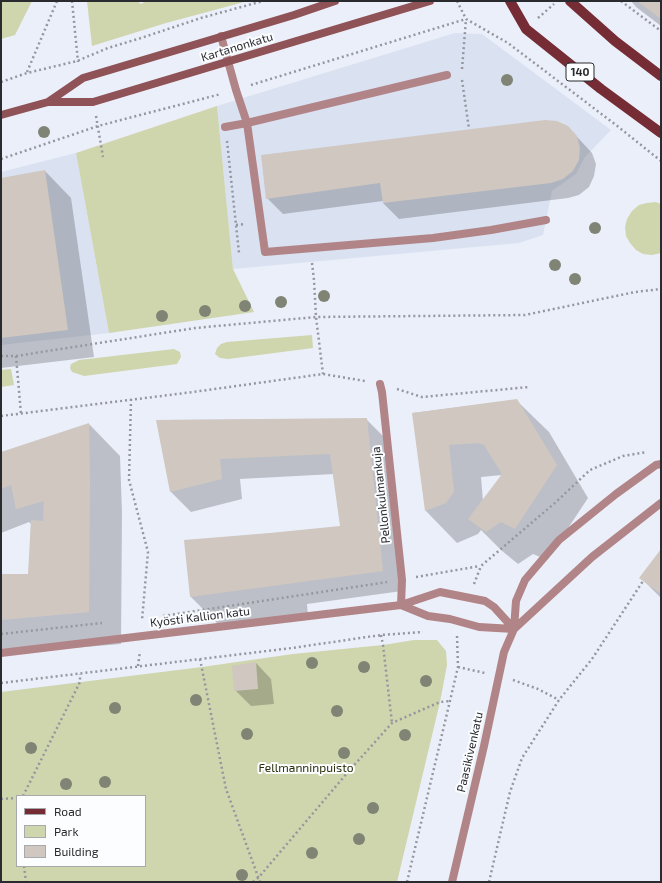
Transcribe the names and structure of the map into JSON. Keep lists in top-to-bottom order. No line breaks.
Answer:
{"streets":{"main road":["Kartanonkatu","140"],"street":["Pellonkulmankuja","Kyösti Kallion katu","Paasikivenkatu"]},"crossings":[["Pellonkulmankuja","Kyösti Kallion katu"],["Kyösti Kallion katu","Paasikivenkatu"]],"parks":["Fellmanninpuisto"],"legend":["Road","Park","Building"]}
